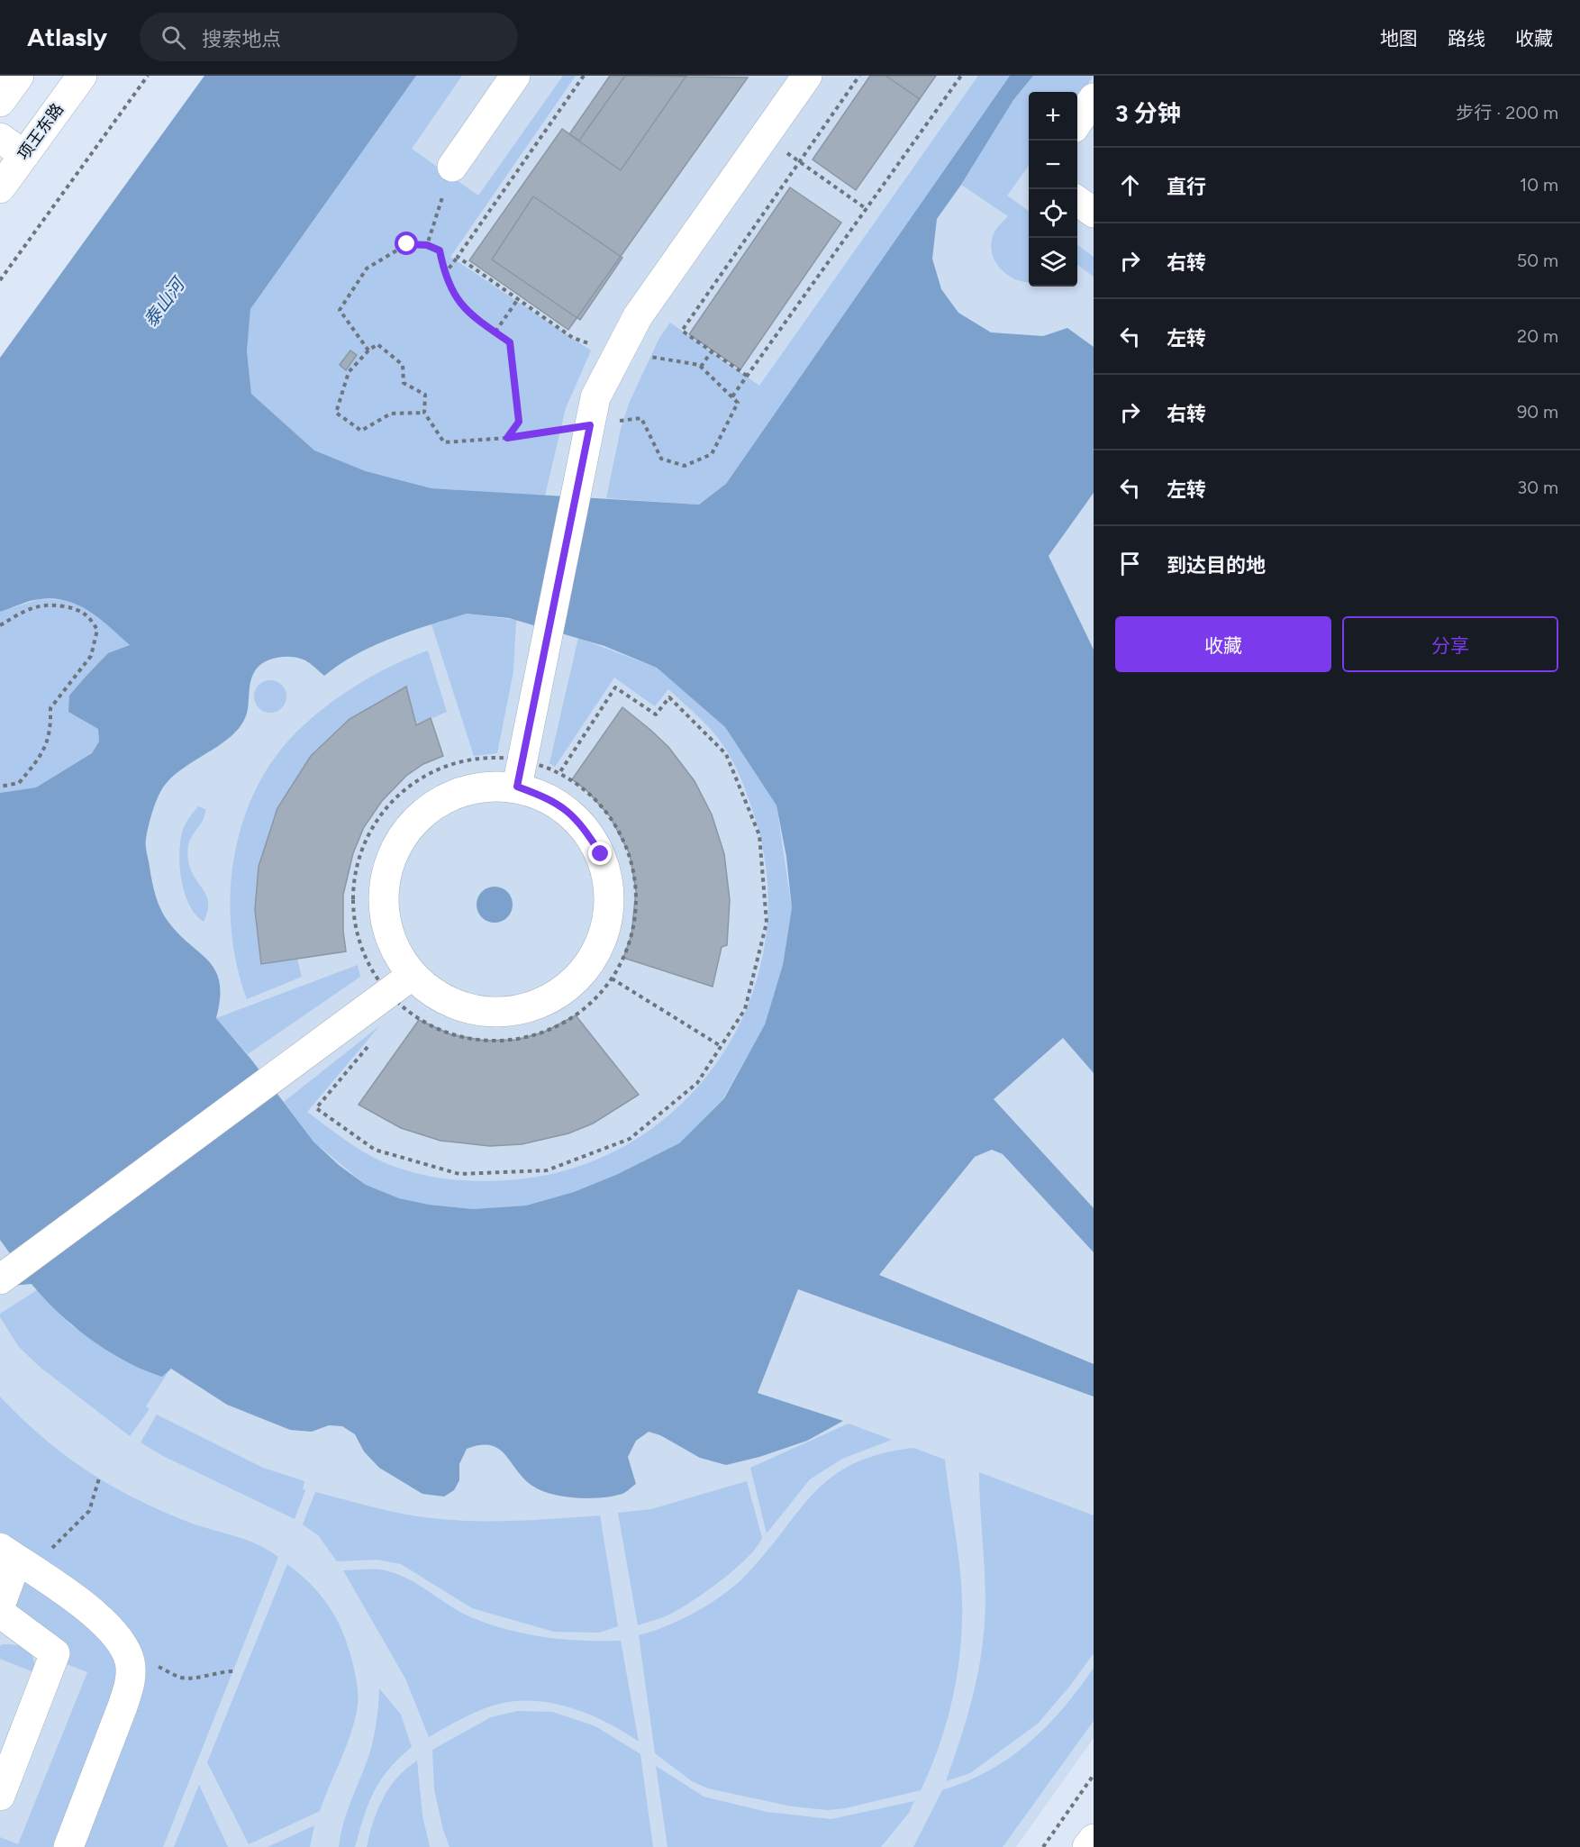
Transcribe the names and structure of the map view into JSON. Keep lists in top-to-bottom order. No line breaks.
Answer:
{"streets":{"main road":["项王东路"]},"water":["泰山河"],"page":{"header":"Atlasly","search":"搜索地点","nav":["地图","路线","收藏"],"heading":["3 分钟","步行 · 200 m"],"map_buttons":["+","−"],"list":[["直行","10 m"],["右转","50 m"],["左转","20 m"],["右转","90 m"],["左转","30 m"],"到达目的地"],"buttons":["收藏","分享"]}}
